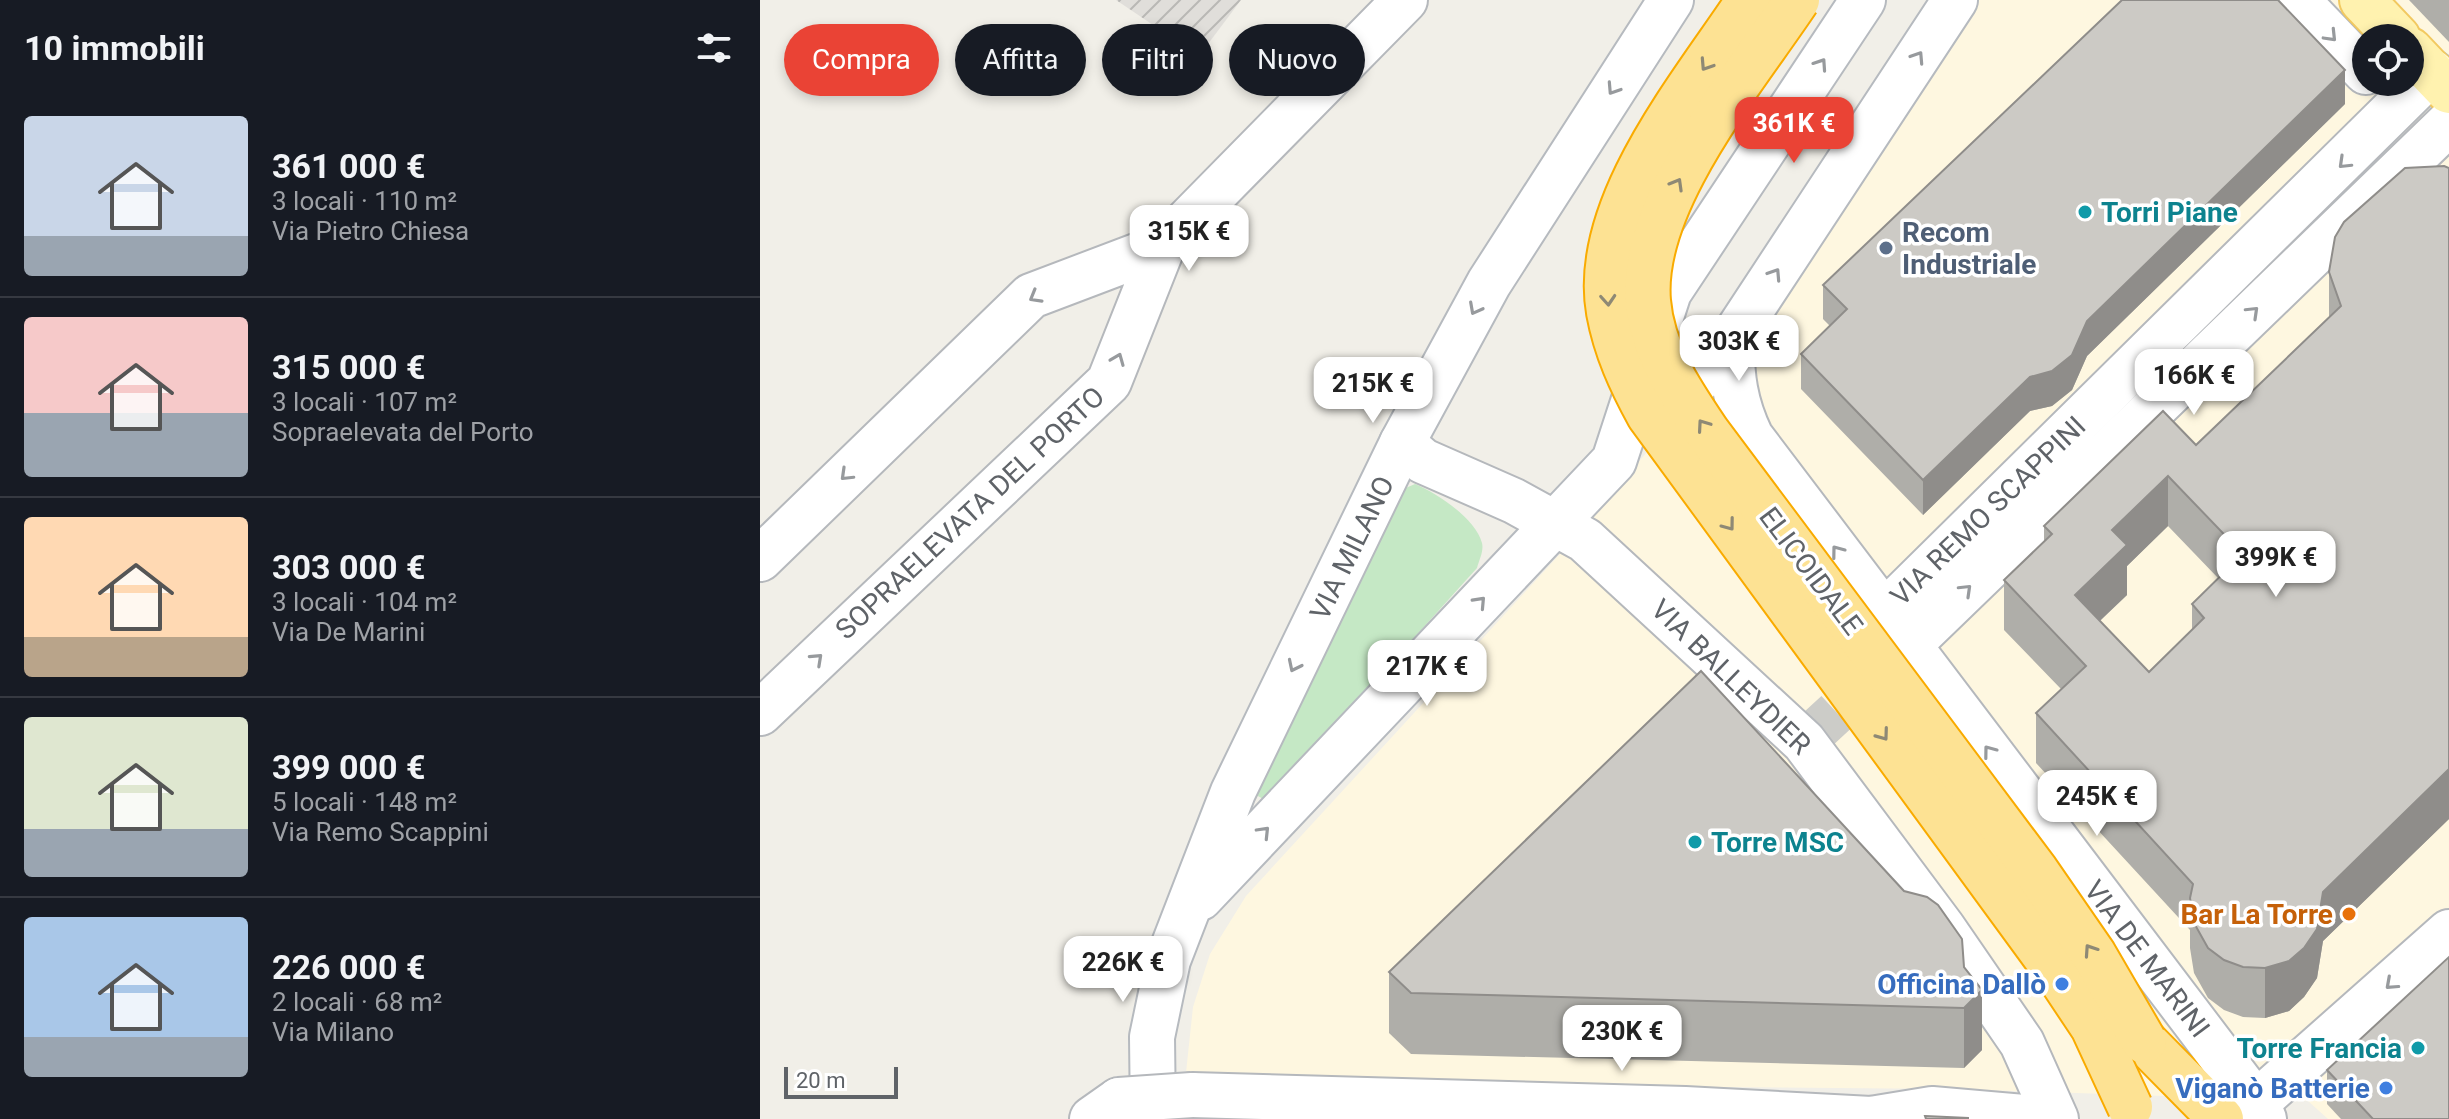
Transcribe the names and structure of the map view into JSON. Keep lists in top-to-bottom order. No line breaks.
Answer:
{"streets":{"highway":["ELICOIDALE"],"street":["VIA REMO SCAPPINI","SOPRAELEVATA DEL PORTO","VIA MILANO","VIA BALLEYDIER","VIA DE MARINI"]},"crossings":[["VIA REMO SCAPPINI","VIA DE MARINI"],["VIA MILANO","VIA BALLEYDIER"]],"one_way":["VIA DE MARINI"],"places":["Torri Piane","Recom Industriale","Torre MSC","Bar La Torre","Officina Dallò","Torre Francia","Viganò Batterie"],"scale_bar":"20 m","page":{"heading":"10 immobili","chip":["Compra","Affitta","Filtri","Nuovo"],"list":[{"name":"361 000 €","note":"3 locali · 110 m² · Via Pietro Chiesa"},{"name":"315 000 €","note":"3 locali · 107 m² · Sopraelevata del Porto"},{"name":"303 000 €","note":"3 locali · 104 m² · Via De Marini"},{"name":"399 000 €","note":"5 locali · 148 m² · Via Remo Scappini"},{"name":"226 000 €","note":"2 locali · 68 m² · Via Milano"}],"price":["361K €","315K €","303K €","166K €","215K €","399K €","217K €","245K €","226K €","230K €"],"scale":"20 m"}}
